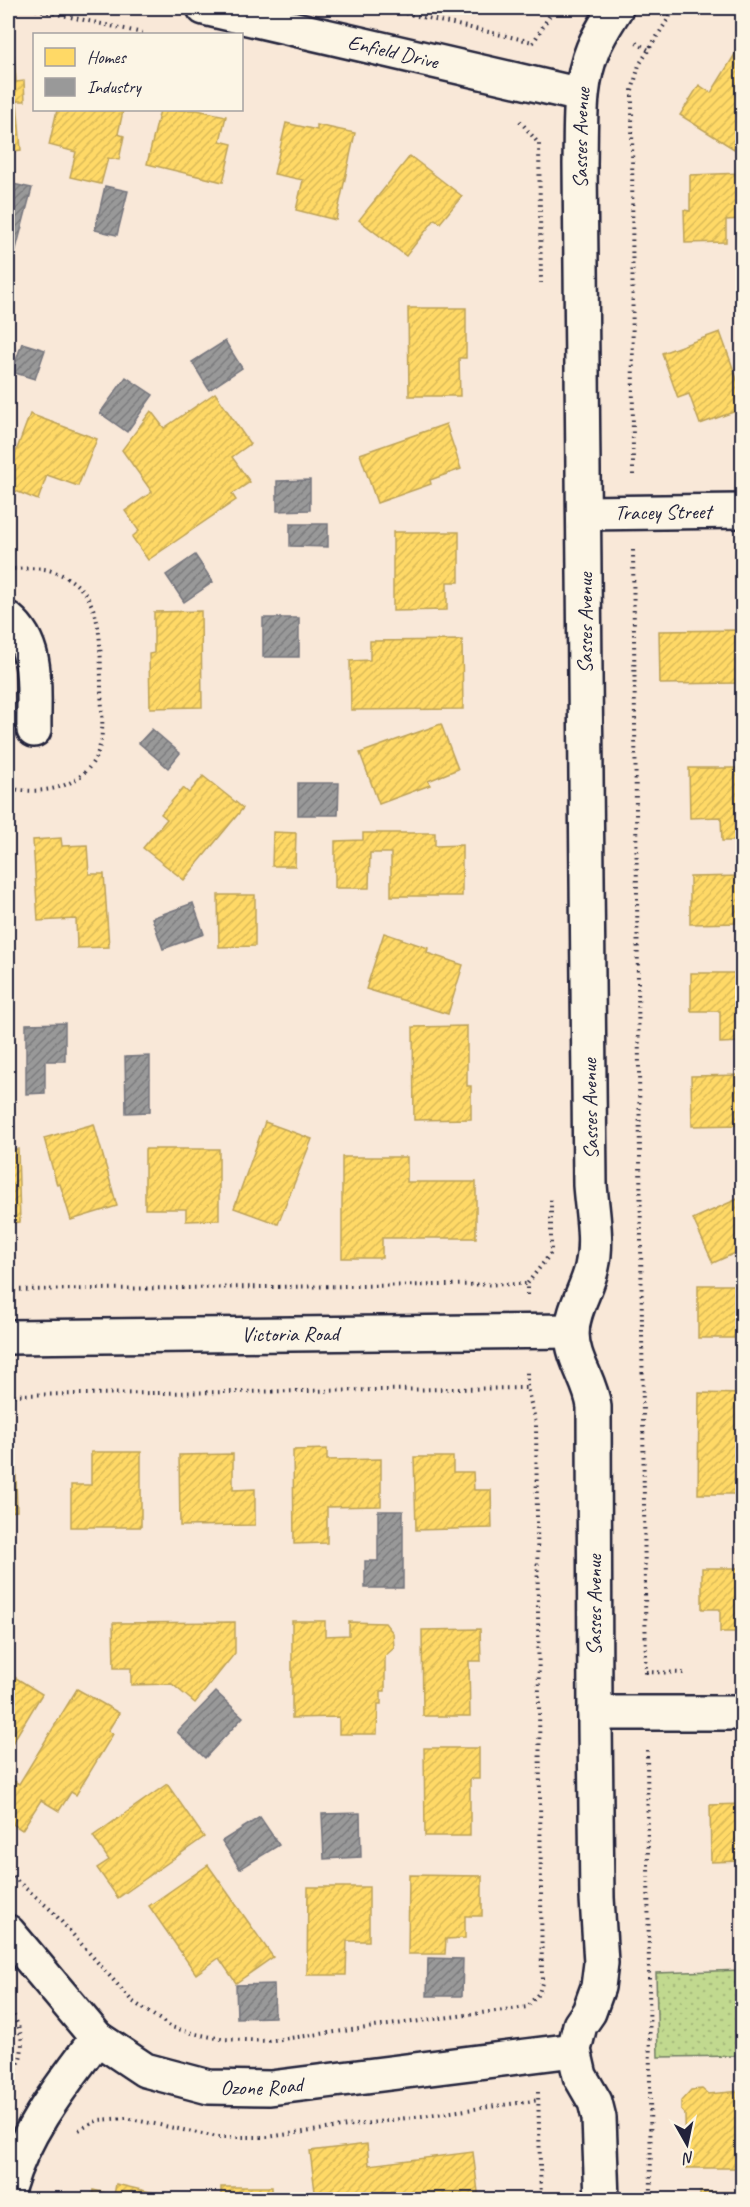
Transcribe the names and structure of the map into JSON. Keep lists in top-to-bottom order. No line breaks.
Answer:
{"streets":{"street":["Enfield Drive","Sasses Avenue","Tracey Street","Victoria Road","Ozone Road"]},"crossings":[["Enfield Drive","Sasses Avenue"],["Sasses Avenue","Tracey Street"],["Sasses Avenue","Victoria Road"],["Sasses Avenue","Ozone Road"]],"legend":["Homes","Industry"],"north":"bottom"}
